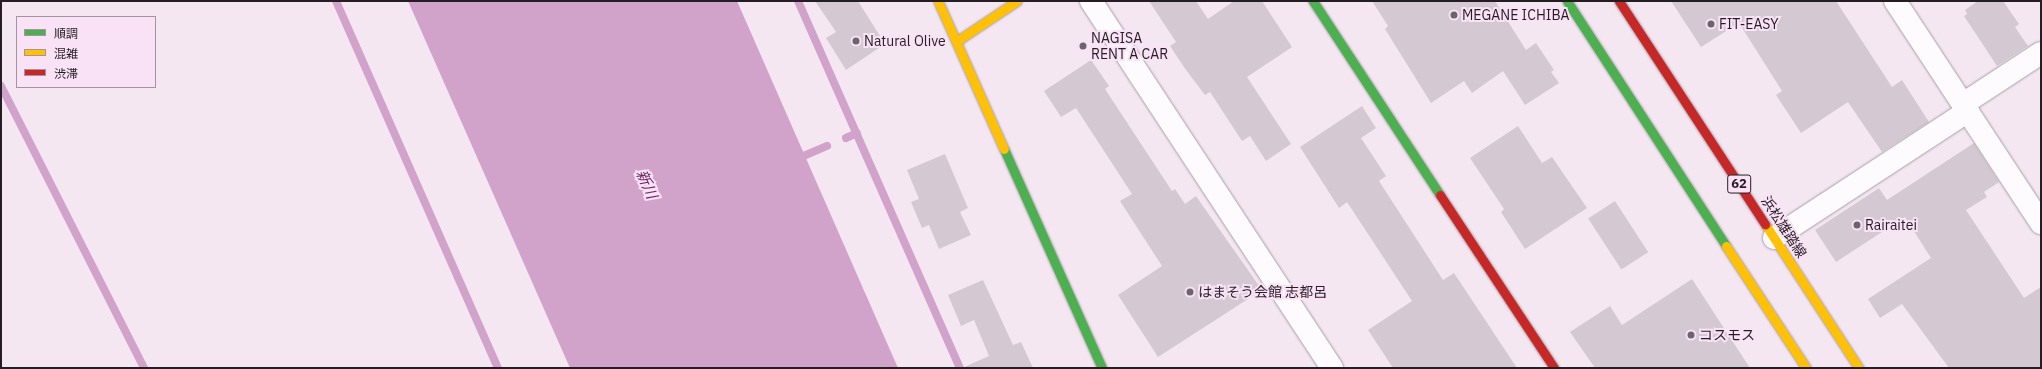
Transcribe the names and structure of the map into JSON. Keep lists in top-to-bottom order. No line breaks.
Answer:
{"streets":{"street":["62","浜松雄踏線"]},"water":["新川"],"places":["MEGANE ICHIBA","FIT-EASY","Natural Olive","NAGISA RENT A CAR","Rairaitei","はまそう会館 志都呂","コスモス"],"legend":["順調","混雑","渋滞"]}
